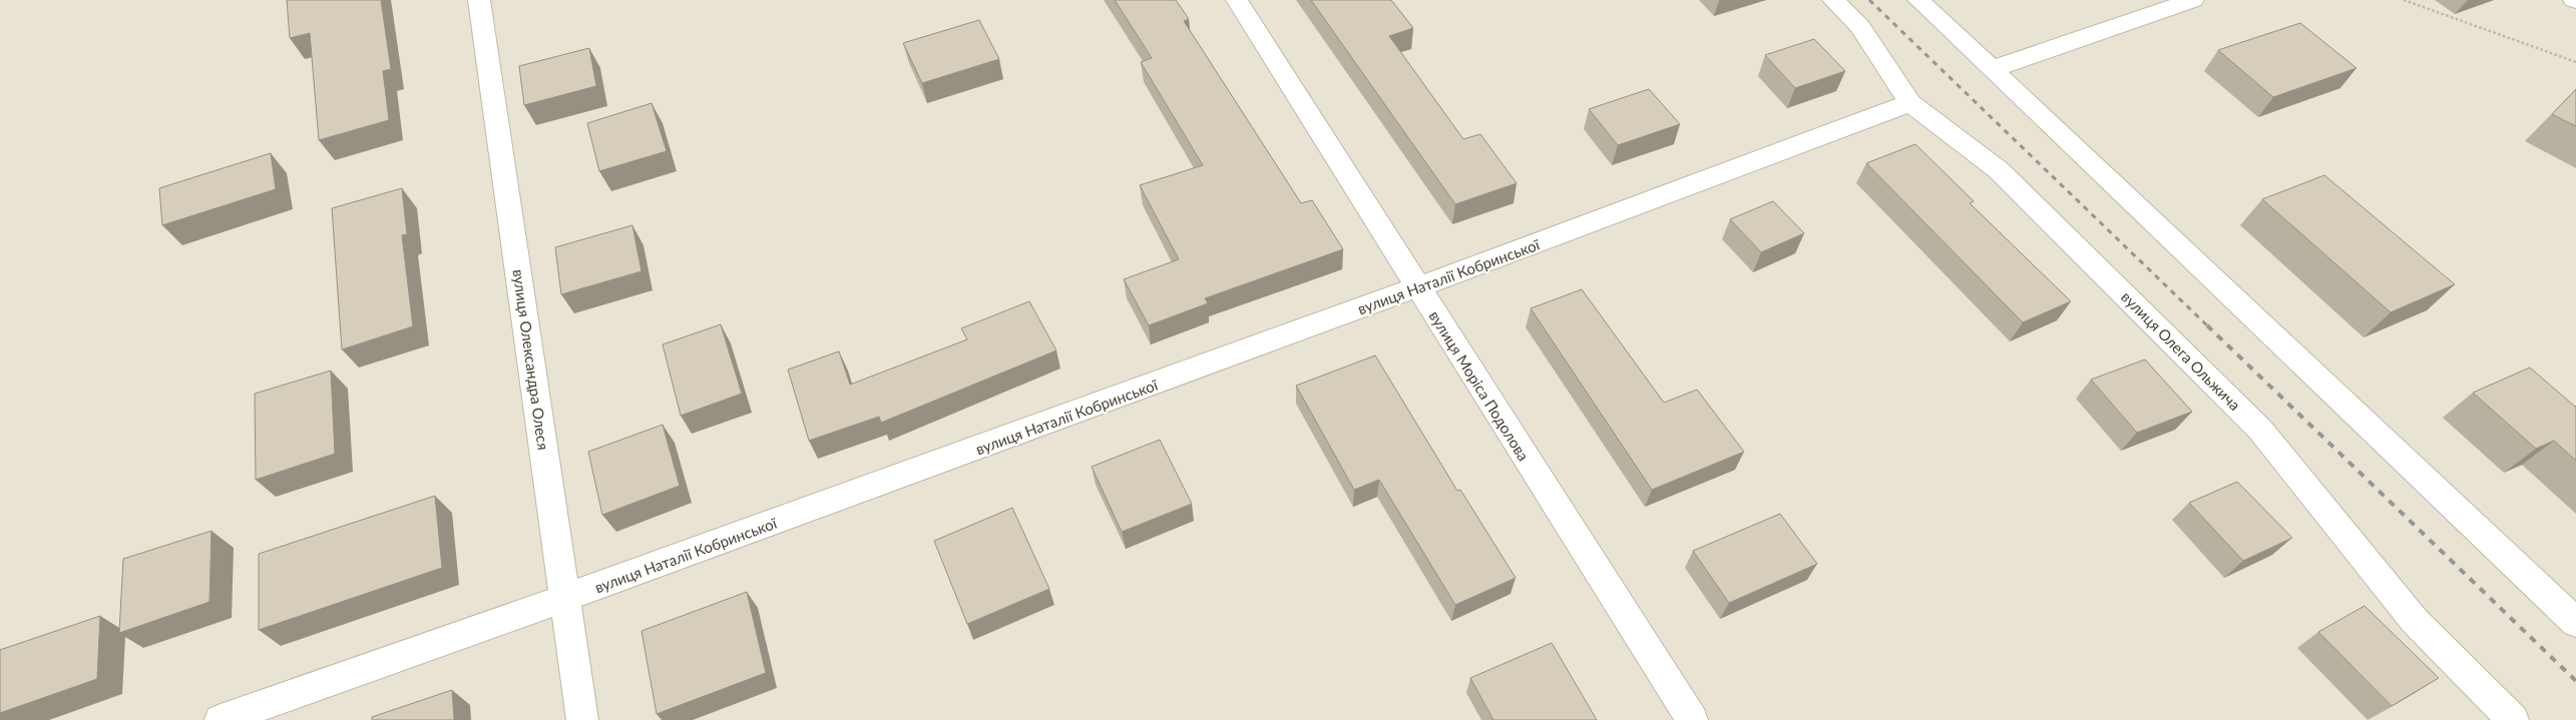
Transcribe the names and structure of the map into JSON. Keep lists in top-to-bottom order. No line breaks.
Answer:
{"streets":{"street":["вулиця Наталії Кобринської","вулиця Олега Ольжича","вулиця Олександра Олеся","вулиця Моріса Подолова"]},"crossings":[["вулиця Наталії Кобринської","вулиця Олега Ольжича"],["вулиця Наталії Кобринської","вулиця Олександра Олеся"],["вулиця Наталії Кобринської","вулиця Моріса Подолова"]]}
